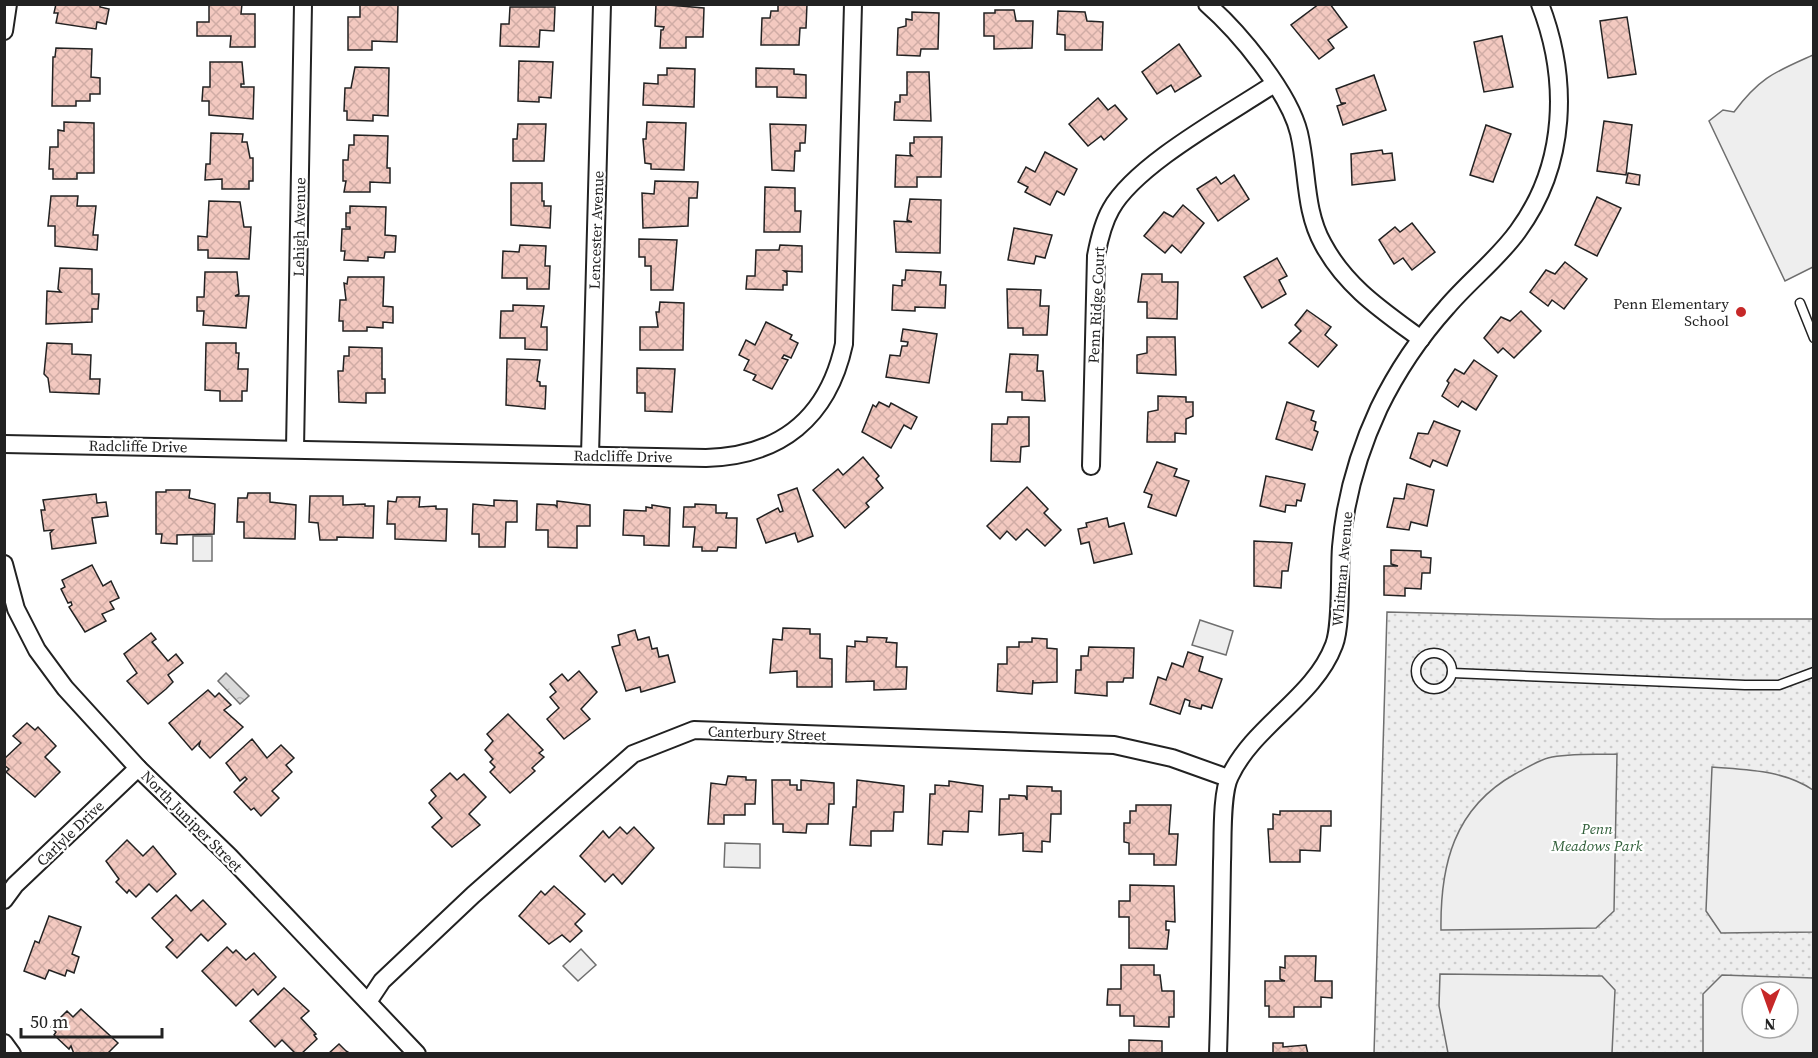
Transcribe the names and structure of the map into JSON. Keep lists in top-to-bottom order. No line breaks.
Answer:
{"streets":{"street":["Lehigh Avenue","Lencester Avenue","Penn Ridge Court","Radcliffe Drive","Whitman Avenue","Canterbury Street","North Juniper Street","Carlyle Drive"]},"crossings":[["Lehigh Avenue","Radcliffe Drive"],["Lencester Avenue","Radcliffe Drive"],["Whitman Avenue","Canterbury Street"],["Canterbury Street","North Juniper Street"],["North Juniper Street","Carlyle Drive"]],"parks":["Penn Meadows Park"],"places":["Penn Elementary School"],"scale_bar":"50 m","north":"bottom"}
